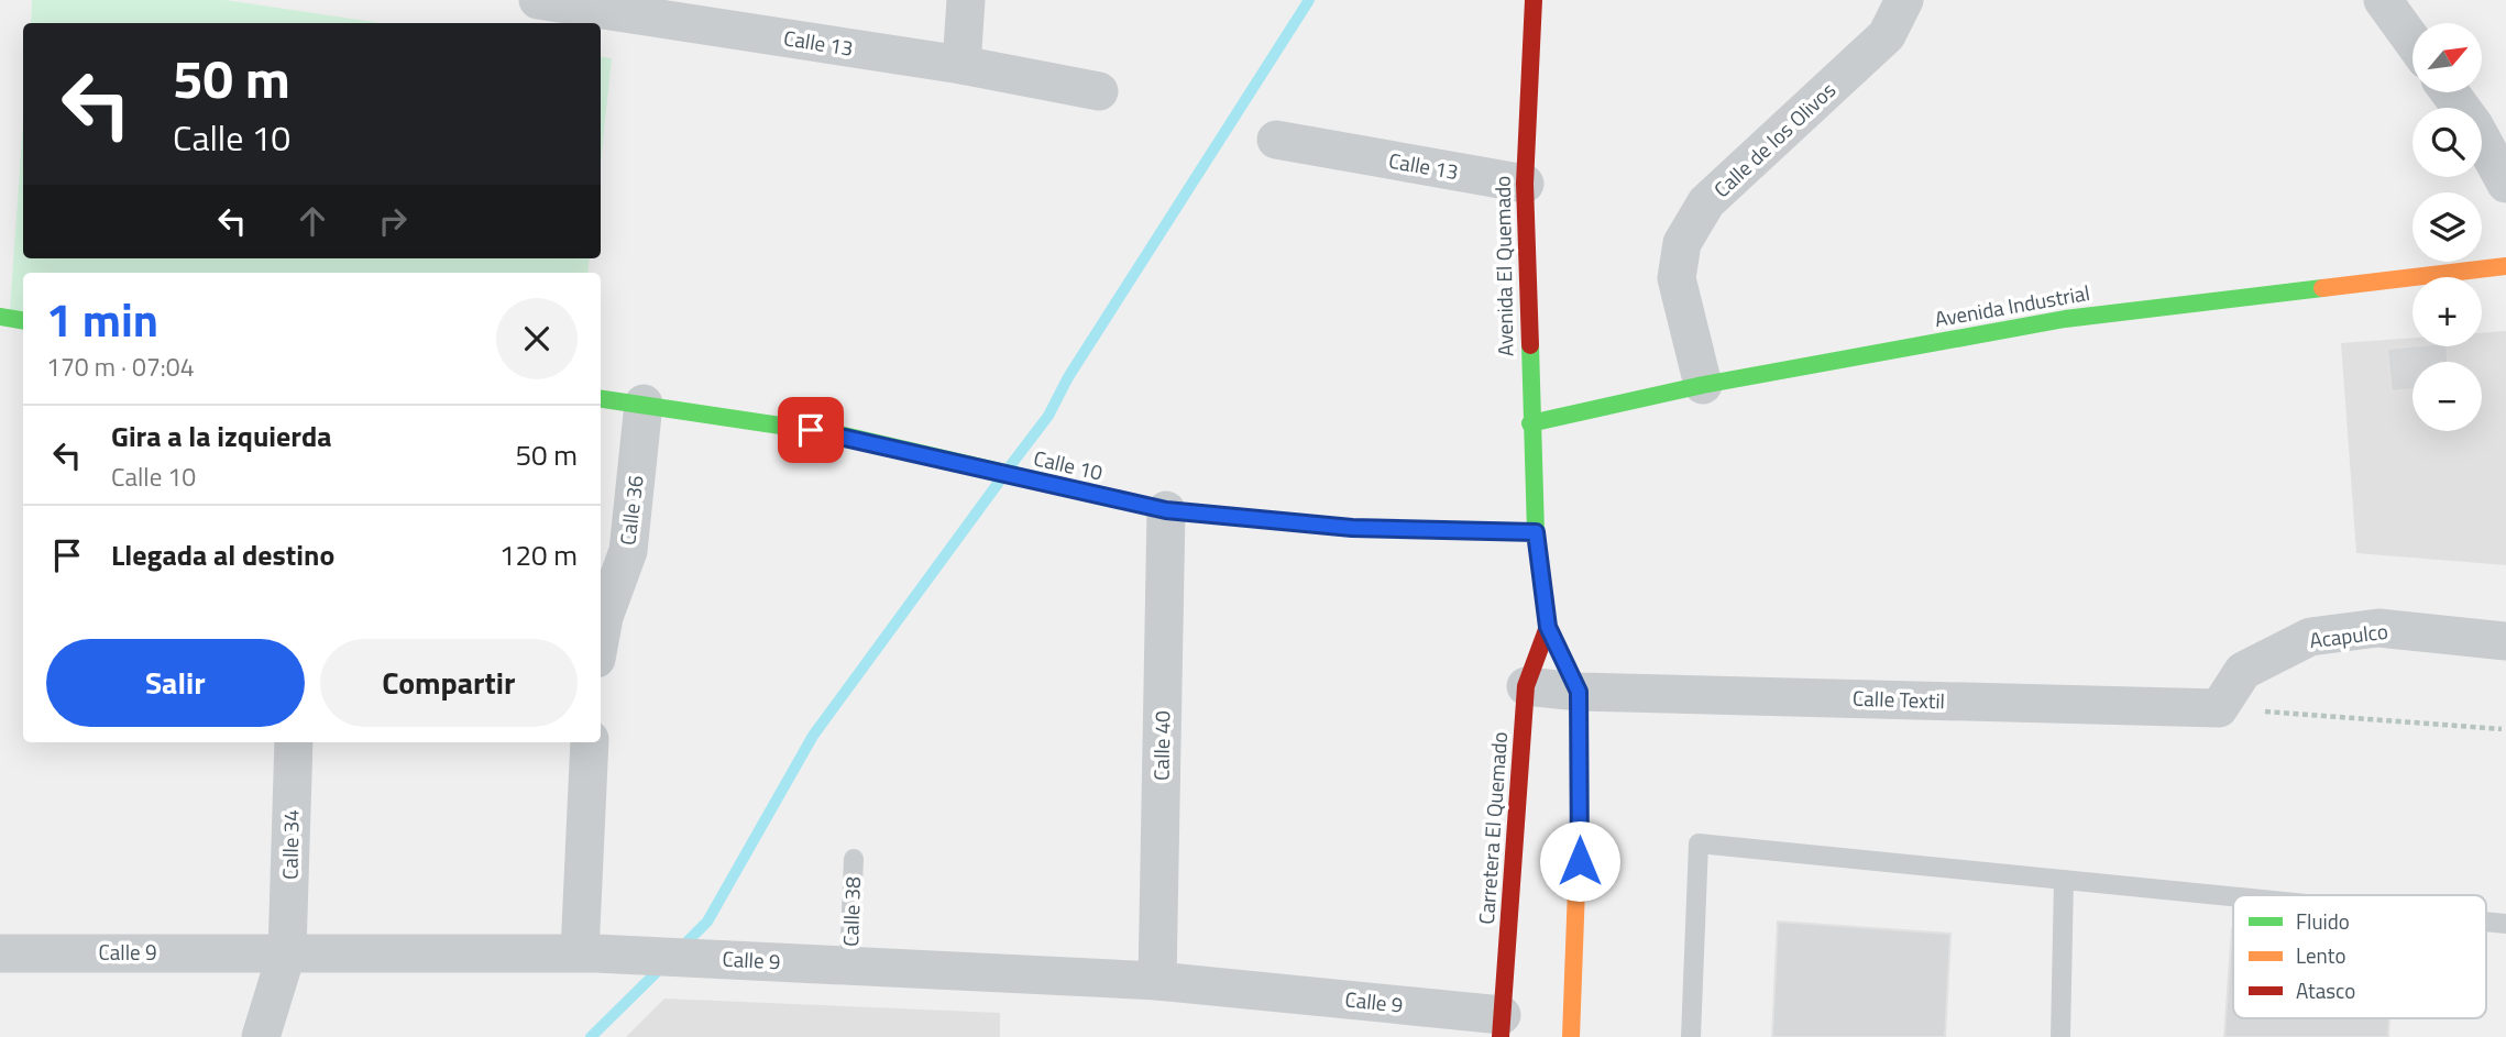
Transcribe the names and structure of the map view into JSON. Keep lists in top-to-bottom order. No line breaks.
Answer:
{"streets":{"street":["Calle 13","Calle de los Olivos","Avenida El Quemado","Avenida Industrial","Calle 10","Calle 36","Acapulco","Calle Textil","Calle 40","Carretera El Quemado","Calle 34","Calle 9"],"lane":["Calle 38"]},"crossings":[["Calle 13","Avenida El Quemado"],["Calle de los Olivos","Avenida Industrial"],["Avenida El Quemado","Avenida Industrial"],["Avenida El Quemado","Calle 10"],["Avenida El Quemado","Carretera El Quemado"],["Calle 10","Calle 36"],["Calle 10","Calle 40"],["Calle 10","Carretera El Quemado"],["Acapulco","Calle Textil"],["Calle Textil","Carretera El Quemado"],["Calle 40","Calle 9"],["Carretera El Quemado","Calle 9"],["Calle 34","Calle 9"],["Calle 38","Calle 9"]],"legend":["Fluido","Lento","Atasco"],"north":"top right","page":{"map_buttons":["+","−"],"turn":["50 m","Calle 10"],"heading":["1 min","170 m · 07:04"],"list":[{"name":"Gira a la izquierda","note":"Calle 10","value":"50 m"},{"name":"Llegada al destino","value":"120 m"}],"buttons":["Salir","Compartir"]}}
